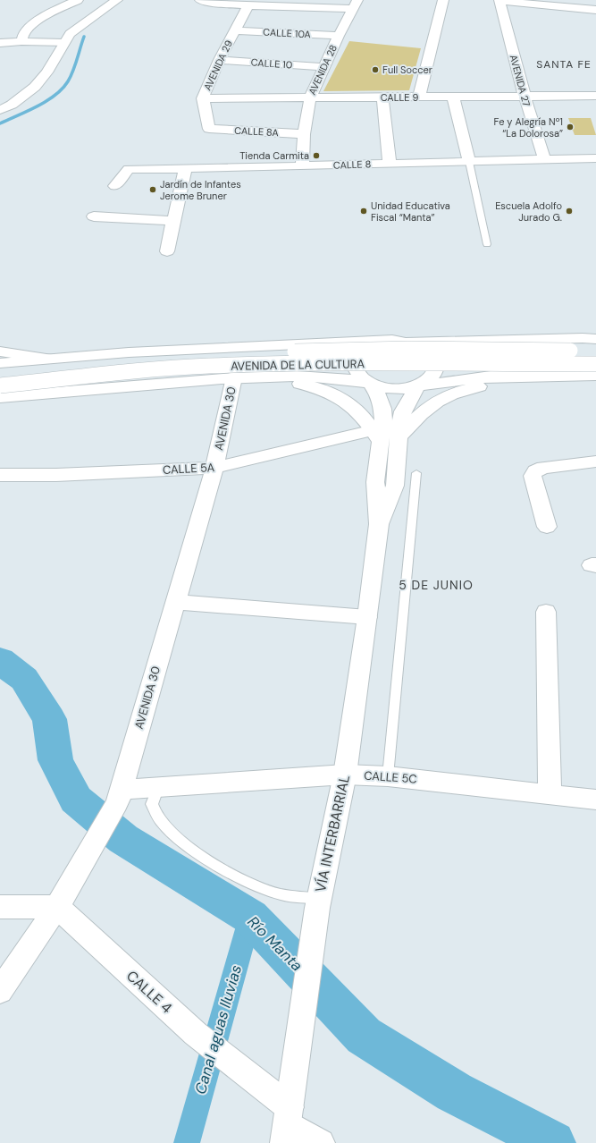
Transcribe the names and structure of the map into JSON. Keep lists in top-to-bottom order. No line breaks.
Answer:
{"streets":{"street":["CALLE 10A","CALLE 10","AVENIDA 29","AVENIDA 28","AVENIDA 27","CALLE 9","CALLE 8A","CALLE 8","AVENIDA DE LA CULTURA","AVENIDA 30","CALLE 5A","CALLE 5C","VÍA INTERBARRIAL","CALLE 4"]},"crossings":[["CALLE 10A","AVENIDA 29"],["CALLE 10A","AVENIDA 28"],["CALLE 10","AVENIDA 29"],["CALLE 10","AVENIDA 28"],["AVENIDA 29","CALLE 9"],["AVENIDA 29","CALLE 8A"],["AVENIDA 28","CALLE 9"],["AVENIDA 28","CALLE 8A"],["AVENIDA 28","CALLE 8"],["AVENIDA 27","CALLE 9"],["AVENIDA 27","CALLE 8"],["AVENIDA DE LA CULTURA","AVENIDA 30"],["AVENIDA DE LA CULTURA","VÍA INTERBARRIAL"],["AVENIDA 30","CALLE 5A"],["AVENIDA 30","CALLE 5C"],["AVENIDA 30","CALLE 4"],["CALLE 5A","VÍA INTERBARRIAL"],["CALLE 5C","VÍA INTERBARRIAL"],["VÍA INTERBARRIAL","CALLE 4"]],"districts":["SANTA FE","5 DE JUNIO"],"water":["Río Manta","Canal aguas lluvias"],"places":["Full Soccer","Fe y Alegría Nº1 “La Dolorosa”","Tienda Carmita","Jardín de Infantes Jerome Bruner","Unidad Educativa Fiscal “Manta”","Escuela Adolfo Jurado G."]}
